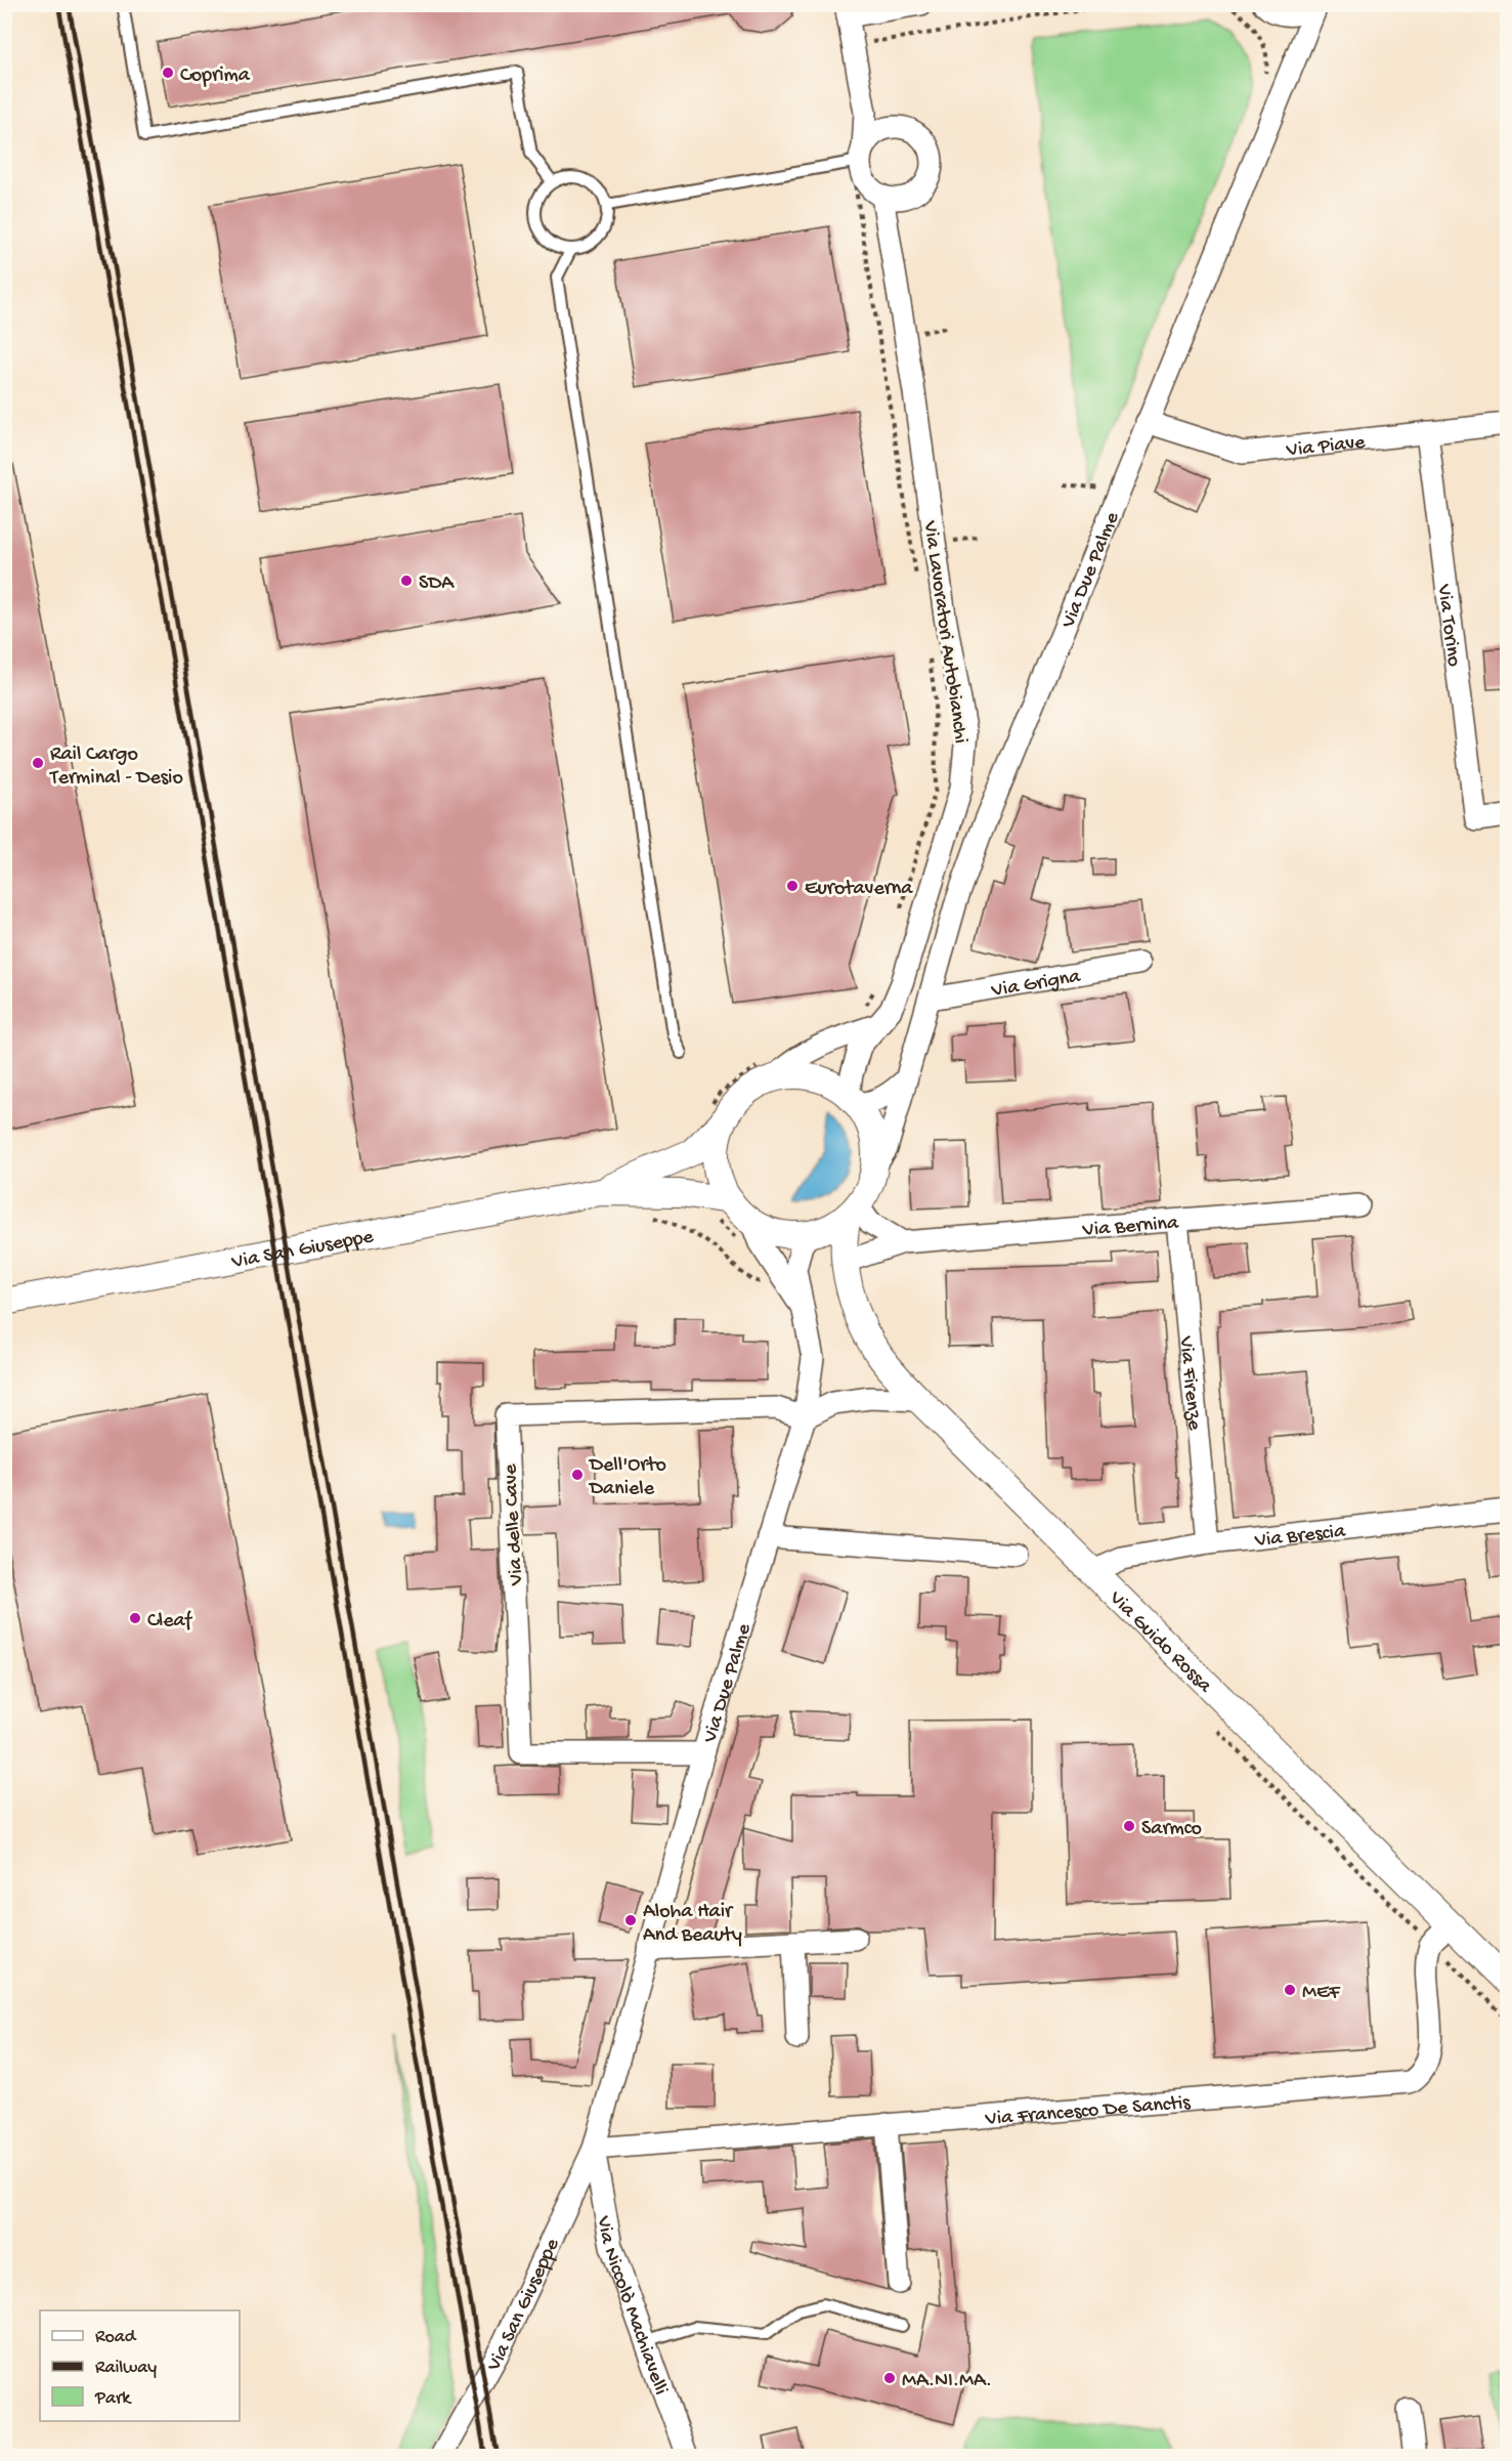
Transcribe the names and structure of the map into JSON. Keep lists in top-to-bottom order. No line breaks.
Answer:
{"streets":{"street":["Via Piave","Via Due Palme","Via Torino","Via Lavoratori Autobianchi","Via Grigna","Via Bernina","Via San Giuseppe","Via Firenze","Via delle Cave","Via Brescia","Via Guido Rossa","Via Francesco De Sanctis","Via Niccolò Machiavelli"]},"crossings":[["Via Piave","Via Due Palme"],["Via Piave","Via Torino"],["Via Due Palme","Via Lavoratori Autobianchi"],["Via Due Palme","Via Grigna"],["Via Due Palme","Via San Giuseppe"],["Via Due Palme","Via delle Cave"],["Via Due Palme","Via Guido Rossa"],["Via Due Palme","Via Francesco De Sanctis"],["Via Due Palme","Via Niccolò Machiavelli"],["Via Lavoratori Autobianchi","Via San Giuseppe"],["Via Lavoratori Autobianchi","Via Guido Rossa"],["Via Bernina","Via Firenze"],["Via Bernina","Via Guido Rossa"],["Via San Giuseppe","Via Guido Rossa"],["Via San Giuseppe","Via Francesco De Sanctis"],["Via San Giuseppe","Via Niccolò Machiavelli"],["Via Firenze","Via Brescia"],["Via Brescia","Via Guido Rossa"],["Via Guido Rossa","Via Francesco De Sanctis"],["Via Francesco De Sanctis","Via Niccolò Machiavelli"]],"places":["Coprima","SDA","Rail Cargo Terminal - Desio","Eurotaverna","Dell'Orto Daniele","Cleaf","Sarmco","Aloha Hair And Beauty","MEF","MA.NI.MA."],"legend":["Road","Railway","Park"]}
